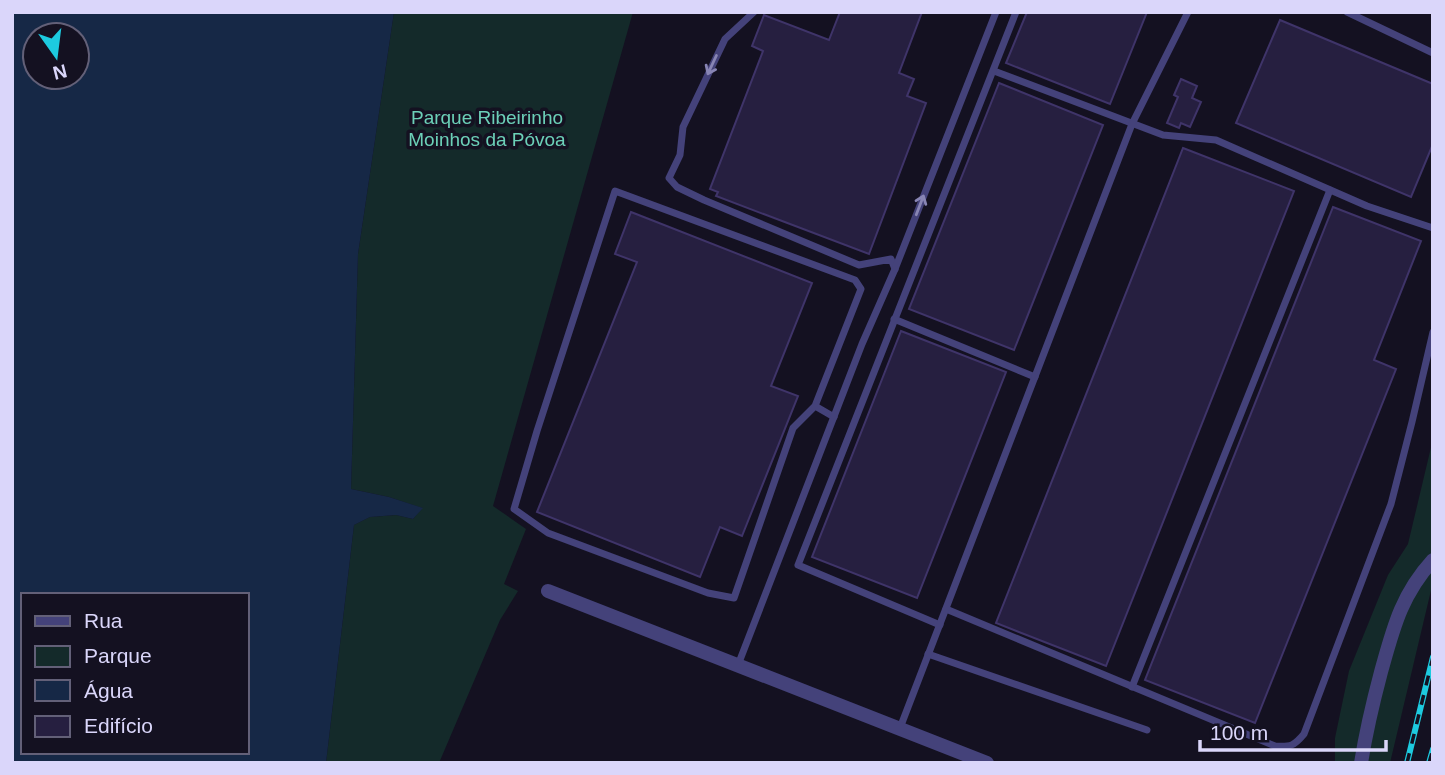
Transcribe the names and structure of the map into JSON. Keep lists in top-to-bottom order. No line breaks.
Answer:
{"parks":["Parque Ribeirinho Moinhos da Póvoa"],"legend":["Rua","Parque","Água","Edifício"],"scale_bar":"100 m","north":"bottom"}
